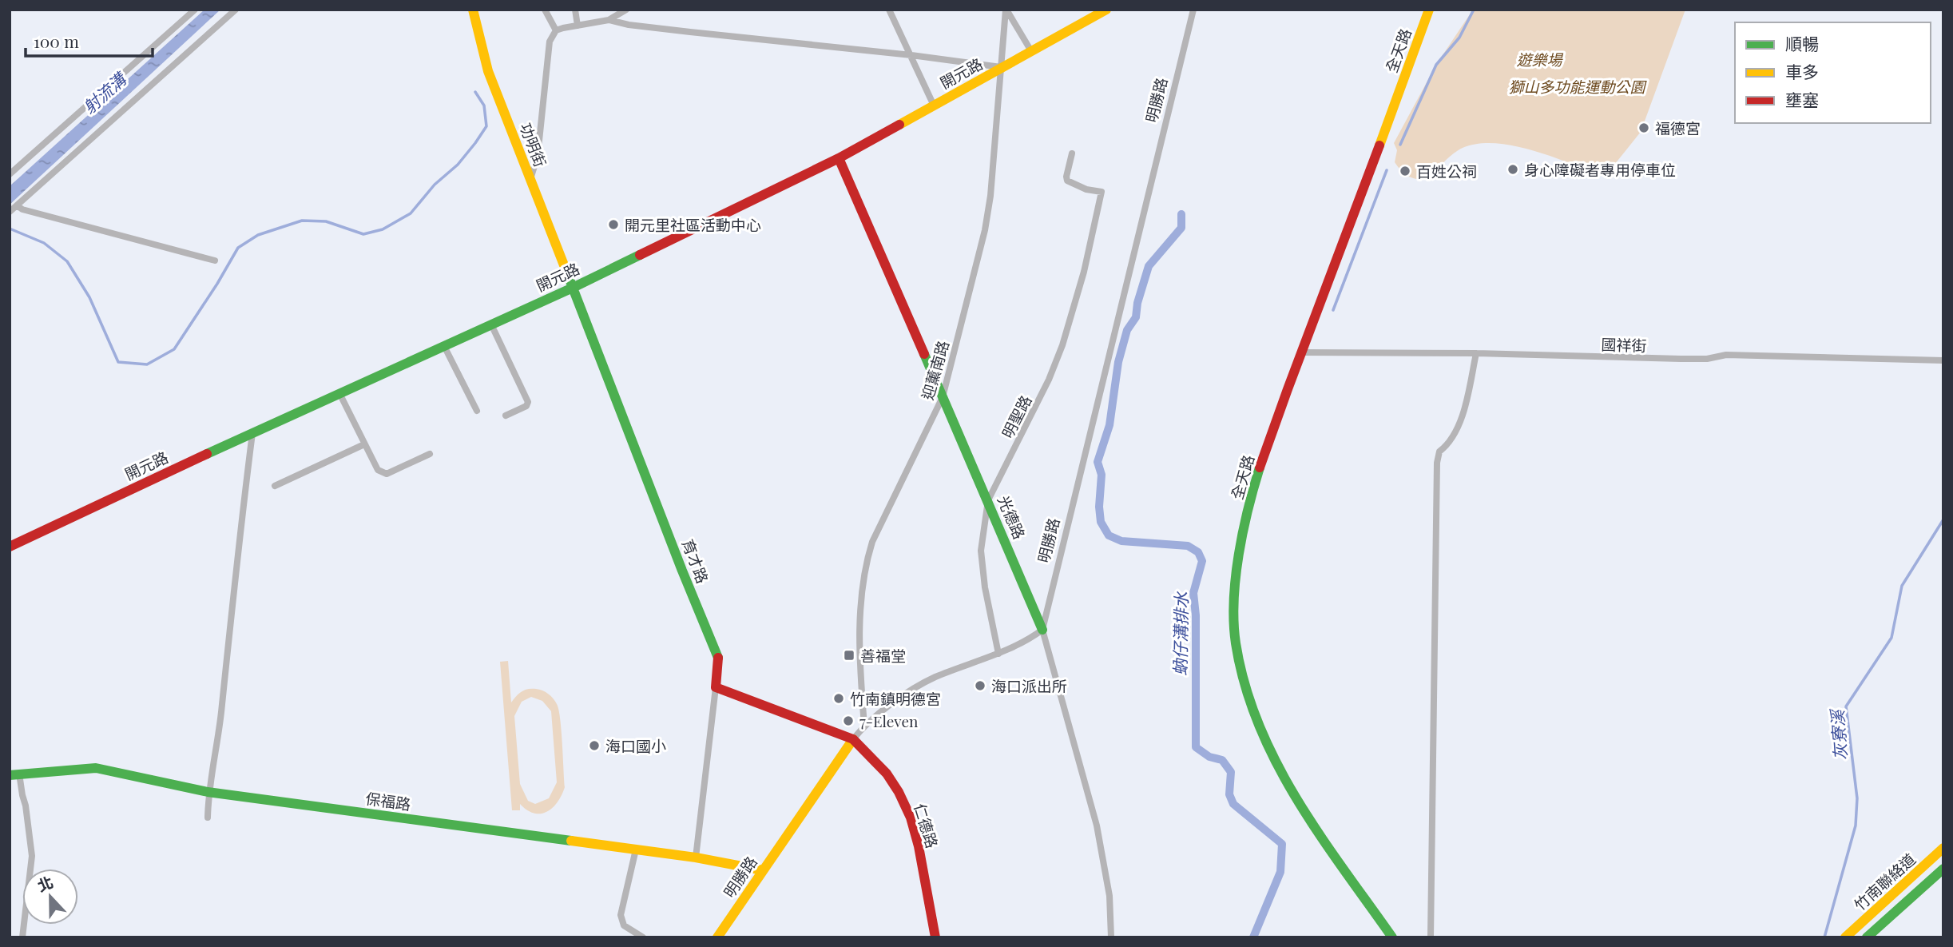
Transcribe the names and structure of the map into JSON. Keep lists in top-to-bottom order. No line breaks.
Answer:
{"streets":{"street":["全天路","開元路","明勝路","功明街","國祥街","迎薰南路","明聖路","光德路","育才路","保福路","仁德路","竹南聯絡道"]},"crossings":[["全天路","國祥街"],["開元路","功明街"],["開元路","迎薰南路"],["開元路","光德路"],["開元路","育才路"],["明勝路","迎薰南路"],["明勝路","明聖路"],["明勝路","光德路"],["明勝路","保福路"],["明勝路","仁德路"],["功明街","育才路"],["迎薰南路","光德路"],["明聖路","光德路"],["育才路","保福路"]],"water":["射流溝","蚋仔溝排水","灰寮溪"],"parks":["遊樂場","獅山多功能運動公園"],"places":{"other":["福德宮","身心障礙者專用停車位","百姓公祠","開元里社區活動中心","海口派出所","竹南鎮明德宮","7-Eleven","海口國小"],"transit":["善福堂"]},"legend":["順暢","車多","壅塞"],"scale_bar":"100 m","north":"top"}
